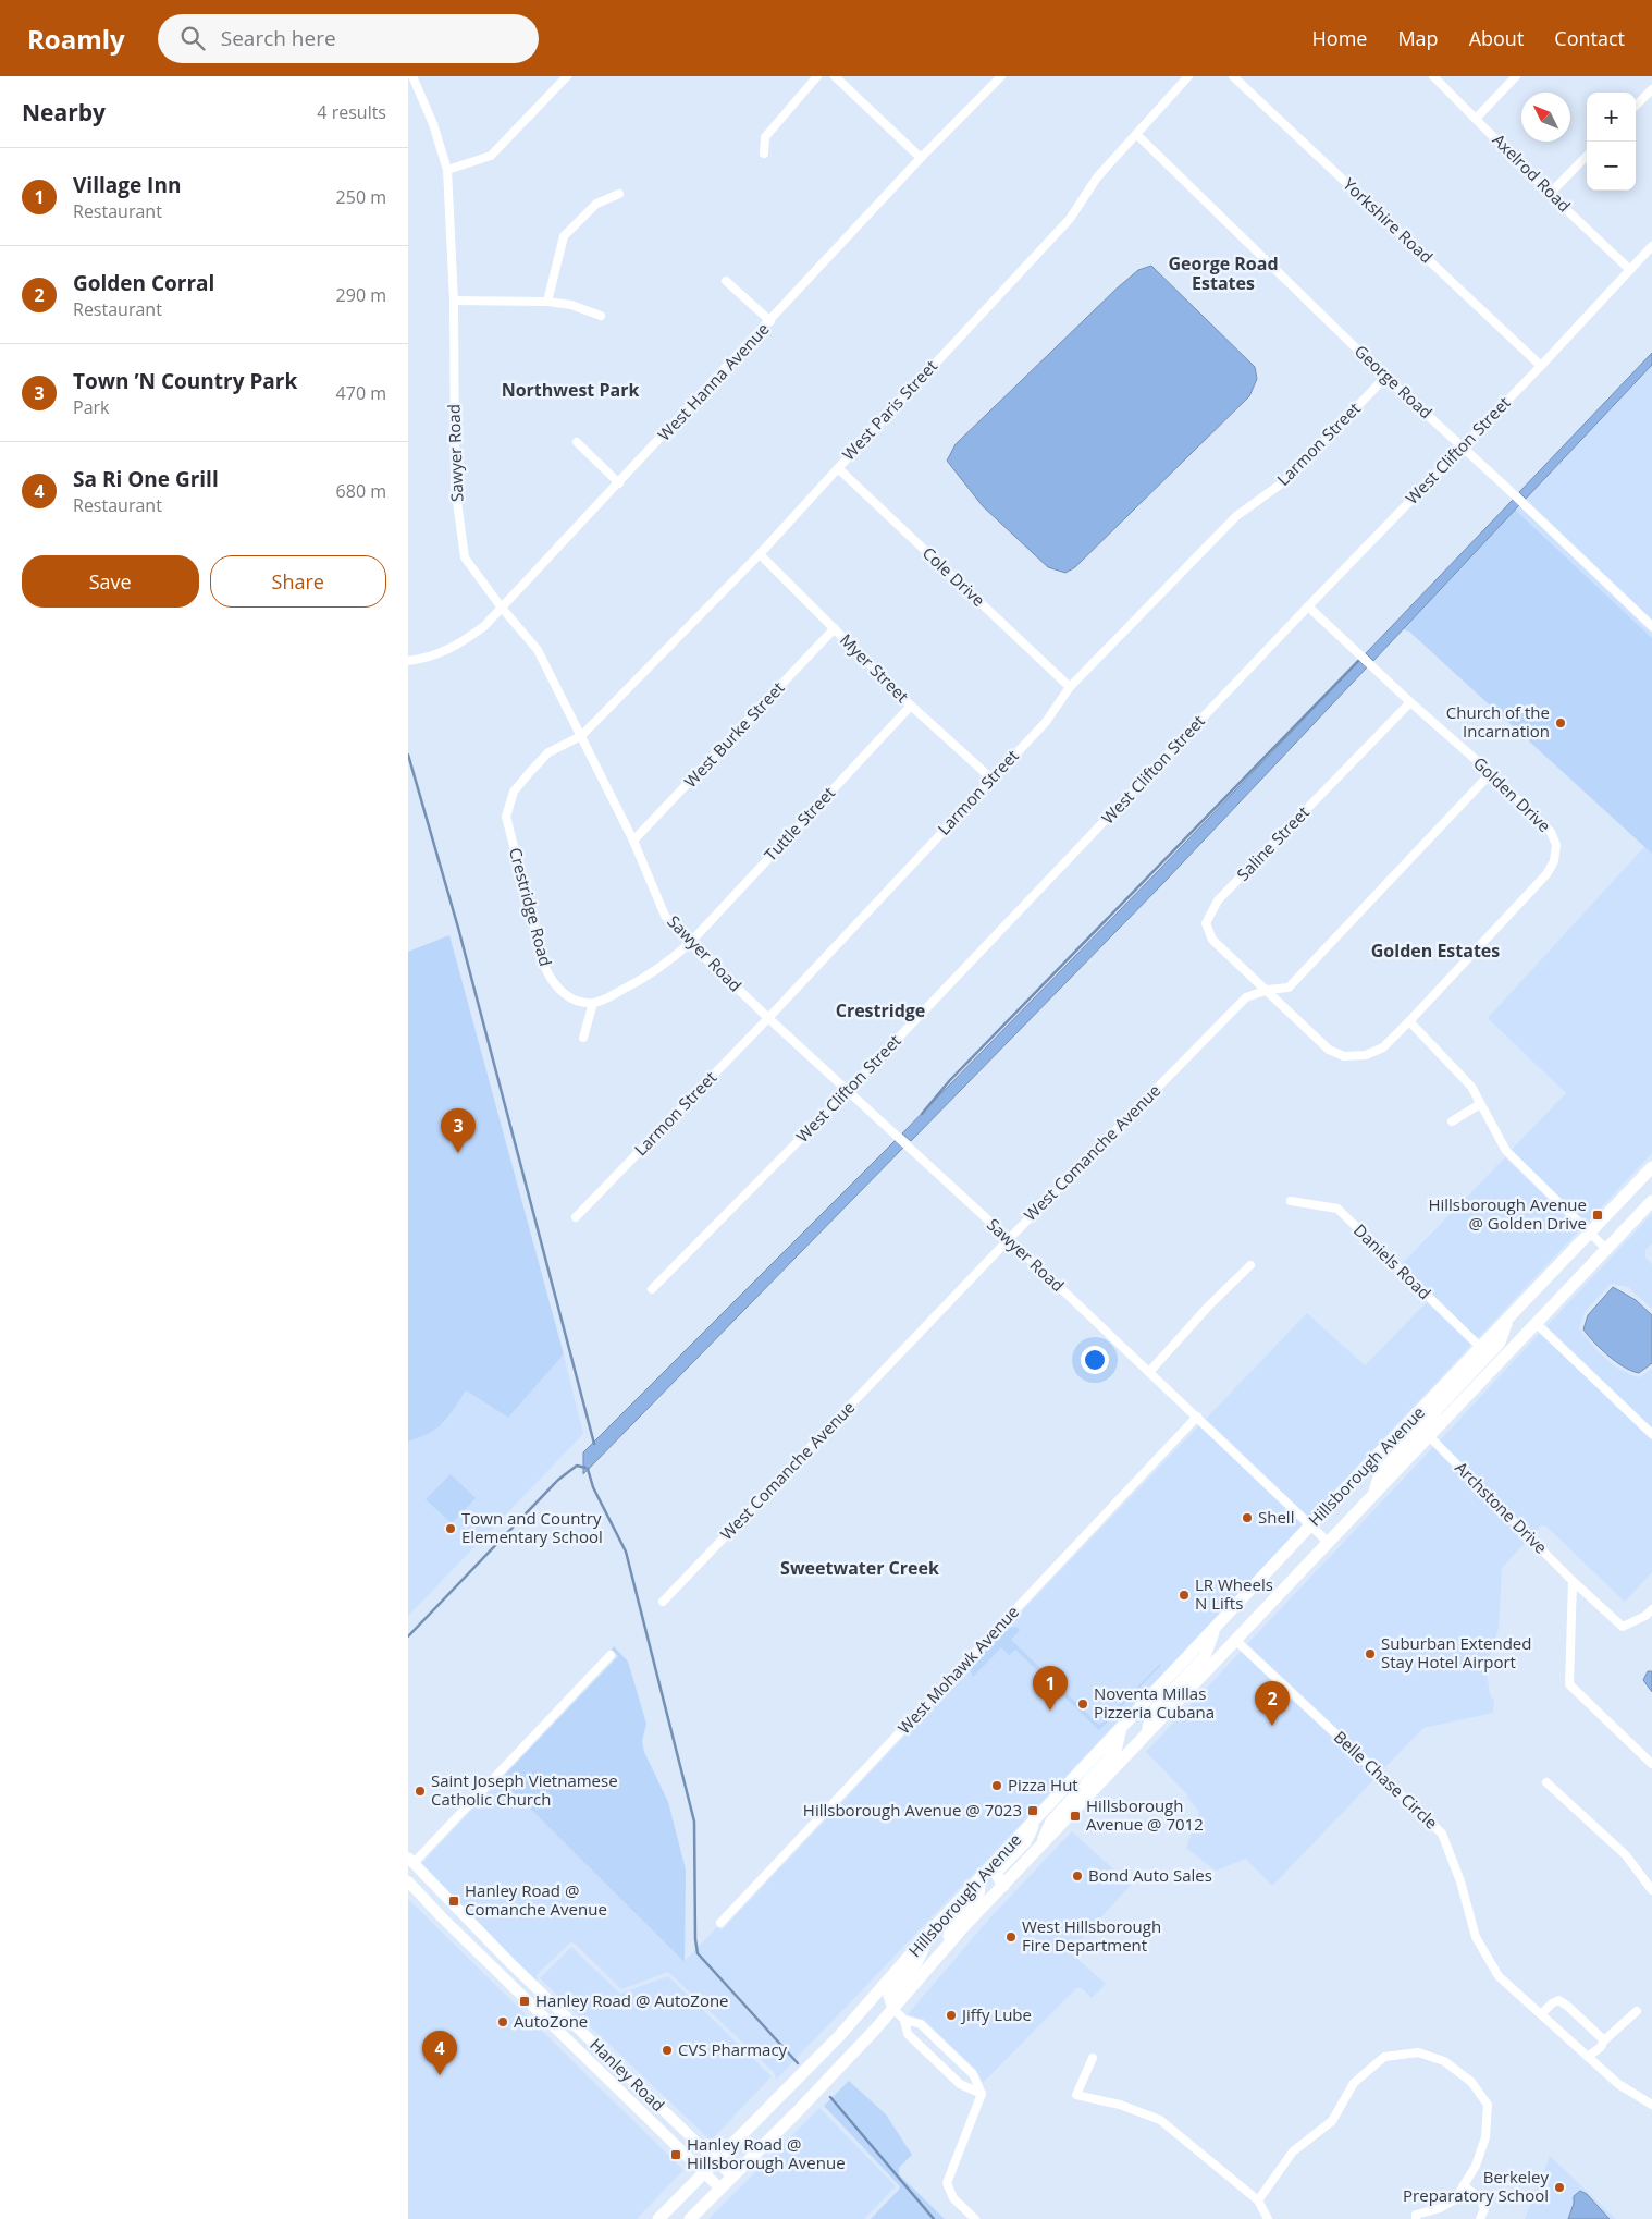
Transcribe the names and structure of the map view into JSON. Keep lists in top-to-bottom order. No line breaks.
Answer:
{"streets":{"main road":["Hillsborough Avenue","Hanley Road"],"street":["Axelrod Road","Yorkshire Road","West Hanna Avenue","George Road","West Paris Street","Larmon Street","West Clifton Street","Sawyer Road","Cole Drive","Myer Street","West Burke Street","Golden Drive","Tuttle Street","Saline Street","Crestridge Road","West Comanche Avenue","Daniels Road","Archstone Drive","West Mohawk Avenue","Belle Chase Circle"]},"crossings":[["Axelrod Road","West Clifton Street"],["Yorkshire Road","West Clifton Street"],["West Hanna Avenue","Sawyer Road"],["George Road","West Paris Street"],["George Road","Larmon Street"],["George Road","West Clifton Street"],["West Paris Street","Sawyer Road"],["West Paris Street","Cole Drive"],["West Paris Street","Myer Street"],["West Paris Street","Crestridge Road"],["Larmon Street","Sawyer Road"],["Larmon Street","Cole Drive"],["Larmon Street","Myer Street"],["West Clifton Street","Sawyer Road"],["West Clifton Street","Golden Drive"],["Sawyer Road","West Burke Street"],["Sawyer Road","Tuttle Street"],["Sawyer Road","Crestridge Road"],["Sawyer Road","West Comanche Avenue"],["Sawyer Road","Hillsborough Avenue"],["Sawyer Road","West Mohawk Avenue"],["Myer Street","West Burke Street"],["Myer Street","Tuttle Street"],["Golden Drive","Saline Street"],["Golden Drive","West Comanche Avenue"],["Saline Street","West Comanche Avenue"],["Daniels Road","Hillsborough Avenue"],["Hillsborough Avenue","Archstone Drive"],["Hillsborough Avenue","Belle Chase Circle"],["Hillsborough Avenue","Hanley Road"]],"districts":["George Road Estates","Northwest Park","Golden Estates","Crestridge","Sweetwater Creek"],"places":{"other":["Church of the Incarnation","Shell","Town and Country Elementary School","LR Wheels N Lifts","Suburban Extended Stay Hotel Airport","Noventa Millas Pizzeria Cubana","Pizza Hut","Saint Joseph Vietnamese Catholic Church","Bond Auto Sales","West Hillsborough Fire Department","Jiffy Lube","AutoZone","CVS Pharmacy","Berkeley Preparatory School"],"transit":["Hillsborough Avenue @ Golden Drive","Hillsborough Avenue @ 7023","Hillsborough Avenue @ 7012","Hanley Road @ Comanche Avenue","Hanley Road @ AutoZone","Hanley Road @ Hillsborough Avenue"]},"north":"top left","page":{"header":"Roamly","search":"Search here","nav":["Home","Map","About","Contact"],"heading":["Nearby","4 results"],"map_buttons":["+","−"],"list":[{"mark":"1","name":"Village Inn","note":"Restaurant","value":"250 m"},{"mark":"2","name":"Golden Corral","note":"Restaurant","value":"290 m"},{"mark":"3","name":"Town ’N Country Park","note":"Park","value":"470 m"},{"mark":"4","name":"Sa Ri One Grill","note":"Restaurant","value":"680 m"}],"buttons":["Save","Share"],"pins":["3","1","2","4"]}}
